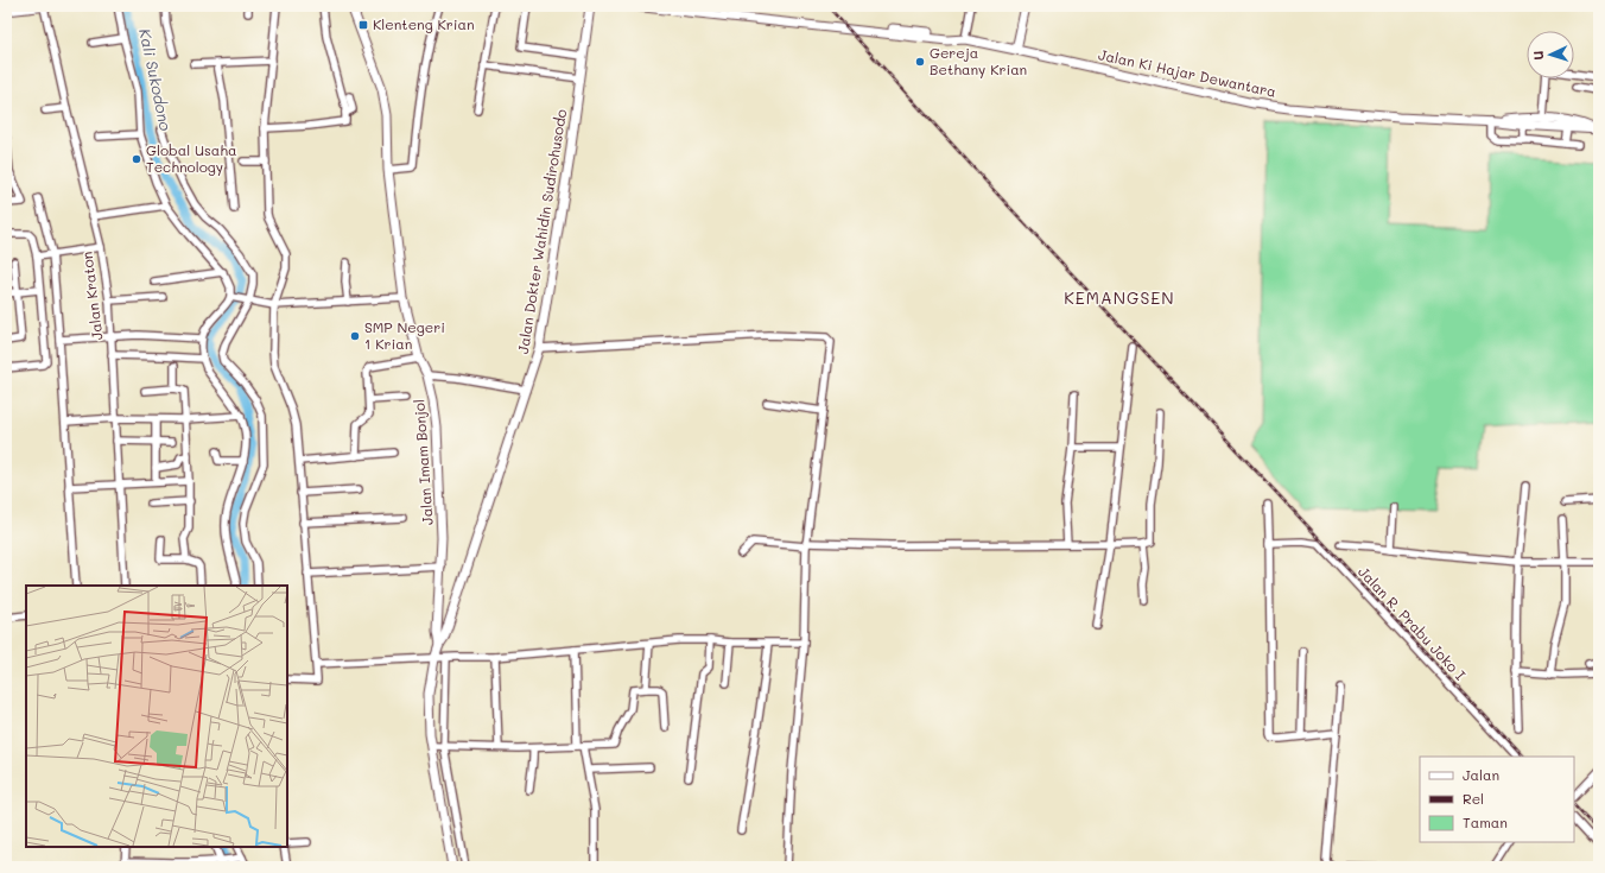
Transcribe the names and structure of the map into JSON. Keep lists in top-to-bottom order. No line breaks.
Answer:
{"streets":{"main road":["Jalan Ki Hajar Dewantara","Jalan Dokter Wahidin Sudirohusodo","Jalan Imam Bonjol"],"street":["Jalan Kraton","Jalan R. Prabu Joko I"]},"crossings":[["Jalan Dokter Wahidin Sudirohusodo","Jalan Imam Bonjol"]],"districts":["KEMANGSEN"],"water":["Kali Sukodono"],"places":{"transit":["Klenteng Krian"],"other":["Gereja Bethany Krian","Global Usaha Technology","SMP Negeri 1 Krian"]},"legend":["Jalan","Rel","Taman"],"north":"left"}
